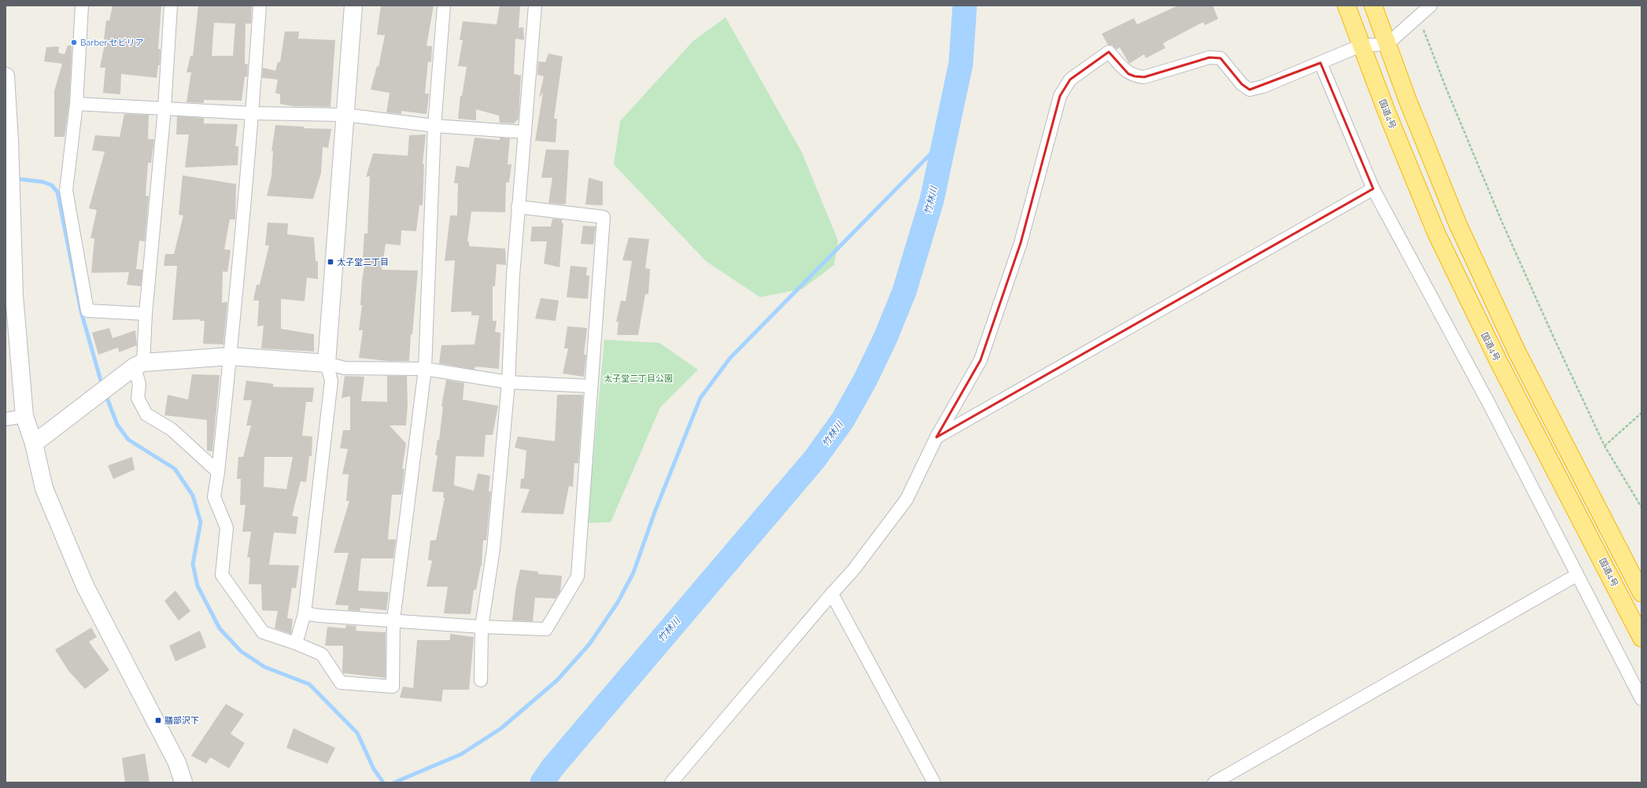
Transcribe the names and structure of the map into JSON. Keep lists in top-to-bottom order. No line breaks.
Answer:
{"streets":{"highway":["国道4号"]},"water":["竹林川"],"parks":["太子堂二丁目公園"],"places":{"other":["Barber セビリア"],"transit":["太子堂二丁目","膳部沢下"]}}
